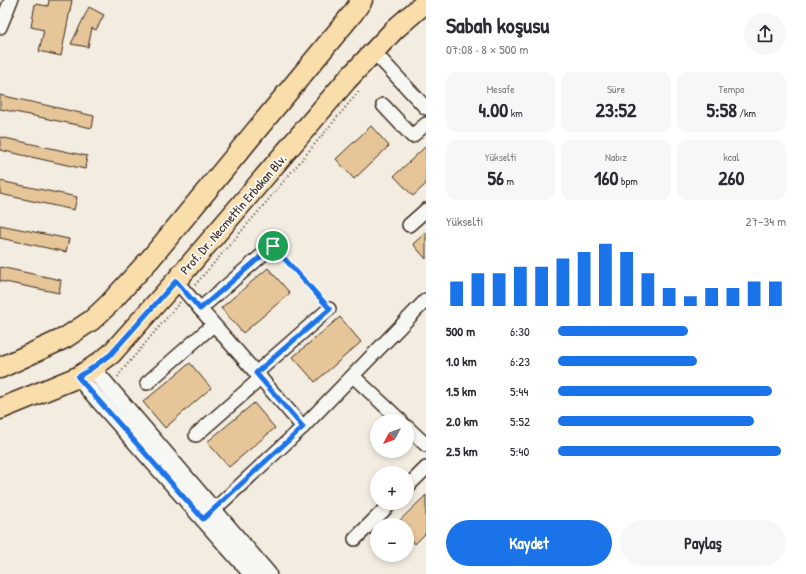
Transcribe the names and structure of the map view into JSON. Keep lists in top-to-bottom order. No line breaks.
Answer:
{"streets":{"main road":["Prof. Dr. Necmettin Erbakan Blv."]},"north":"bottom left","page":{"heading":["Sabah koşusu","07:08 · 8 × 500 m"],"stats":[["Mesafe","4.00 km"],["Süre","23:52"],["Tempo","5:58 /km"],["Yükselti","56 m"],["Nabız","160 bpm"],["kcal","260"]],"chart":["Yükselti","27–34 m"],"list":[{"name":"500 m","note":"6:30"},{"name":"1.0 km","note":"6:23"},{"name":"1.5 km","note":"5:44"},{"name":"2.0 km","note":"5:52"},{"name":"2.5 km","note":"5:40"}],"map_buttons":["+","−"],"buttons":["Kaydet","Paylaş"]}}
